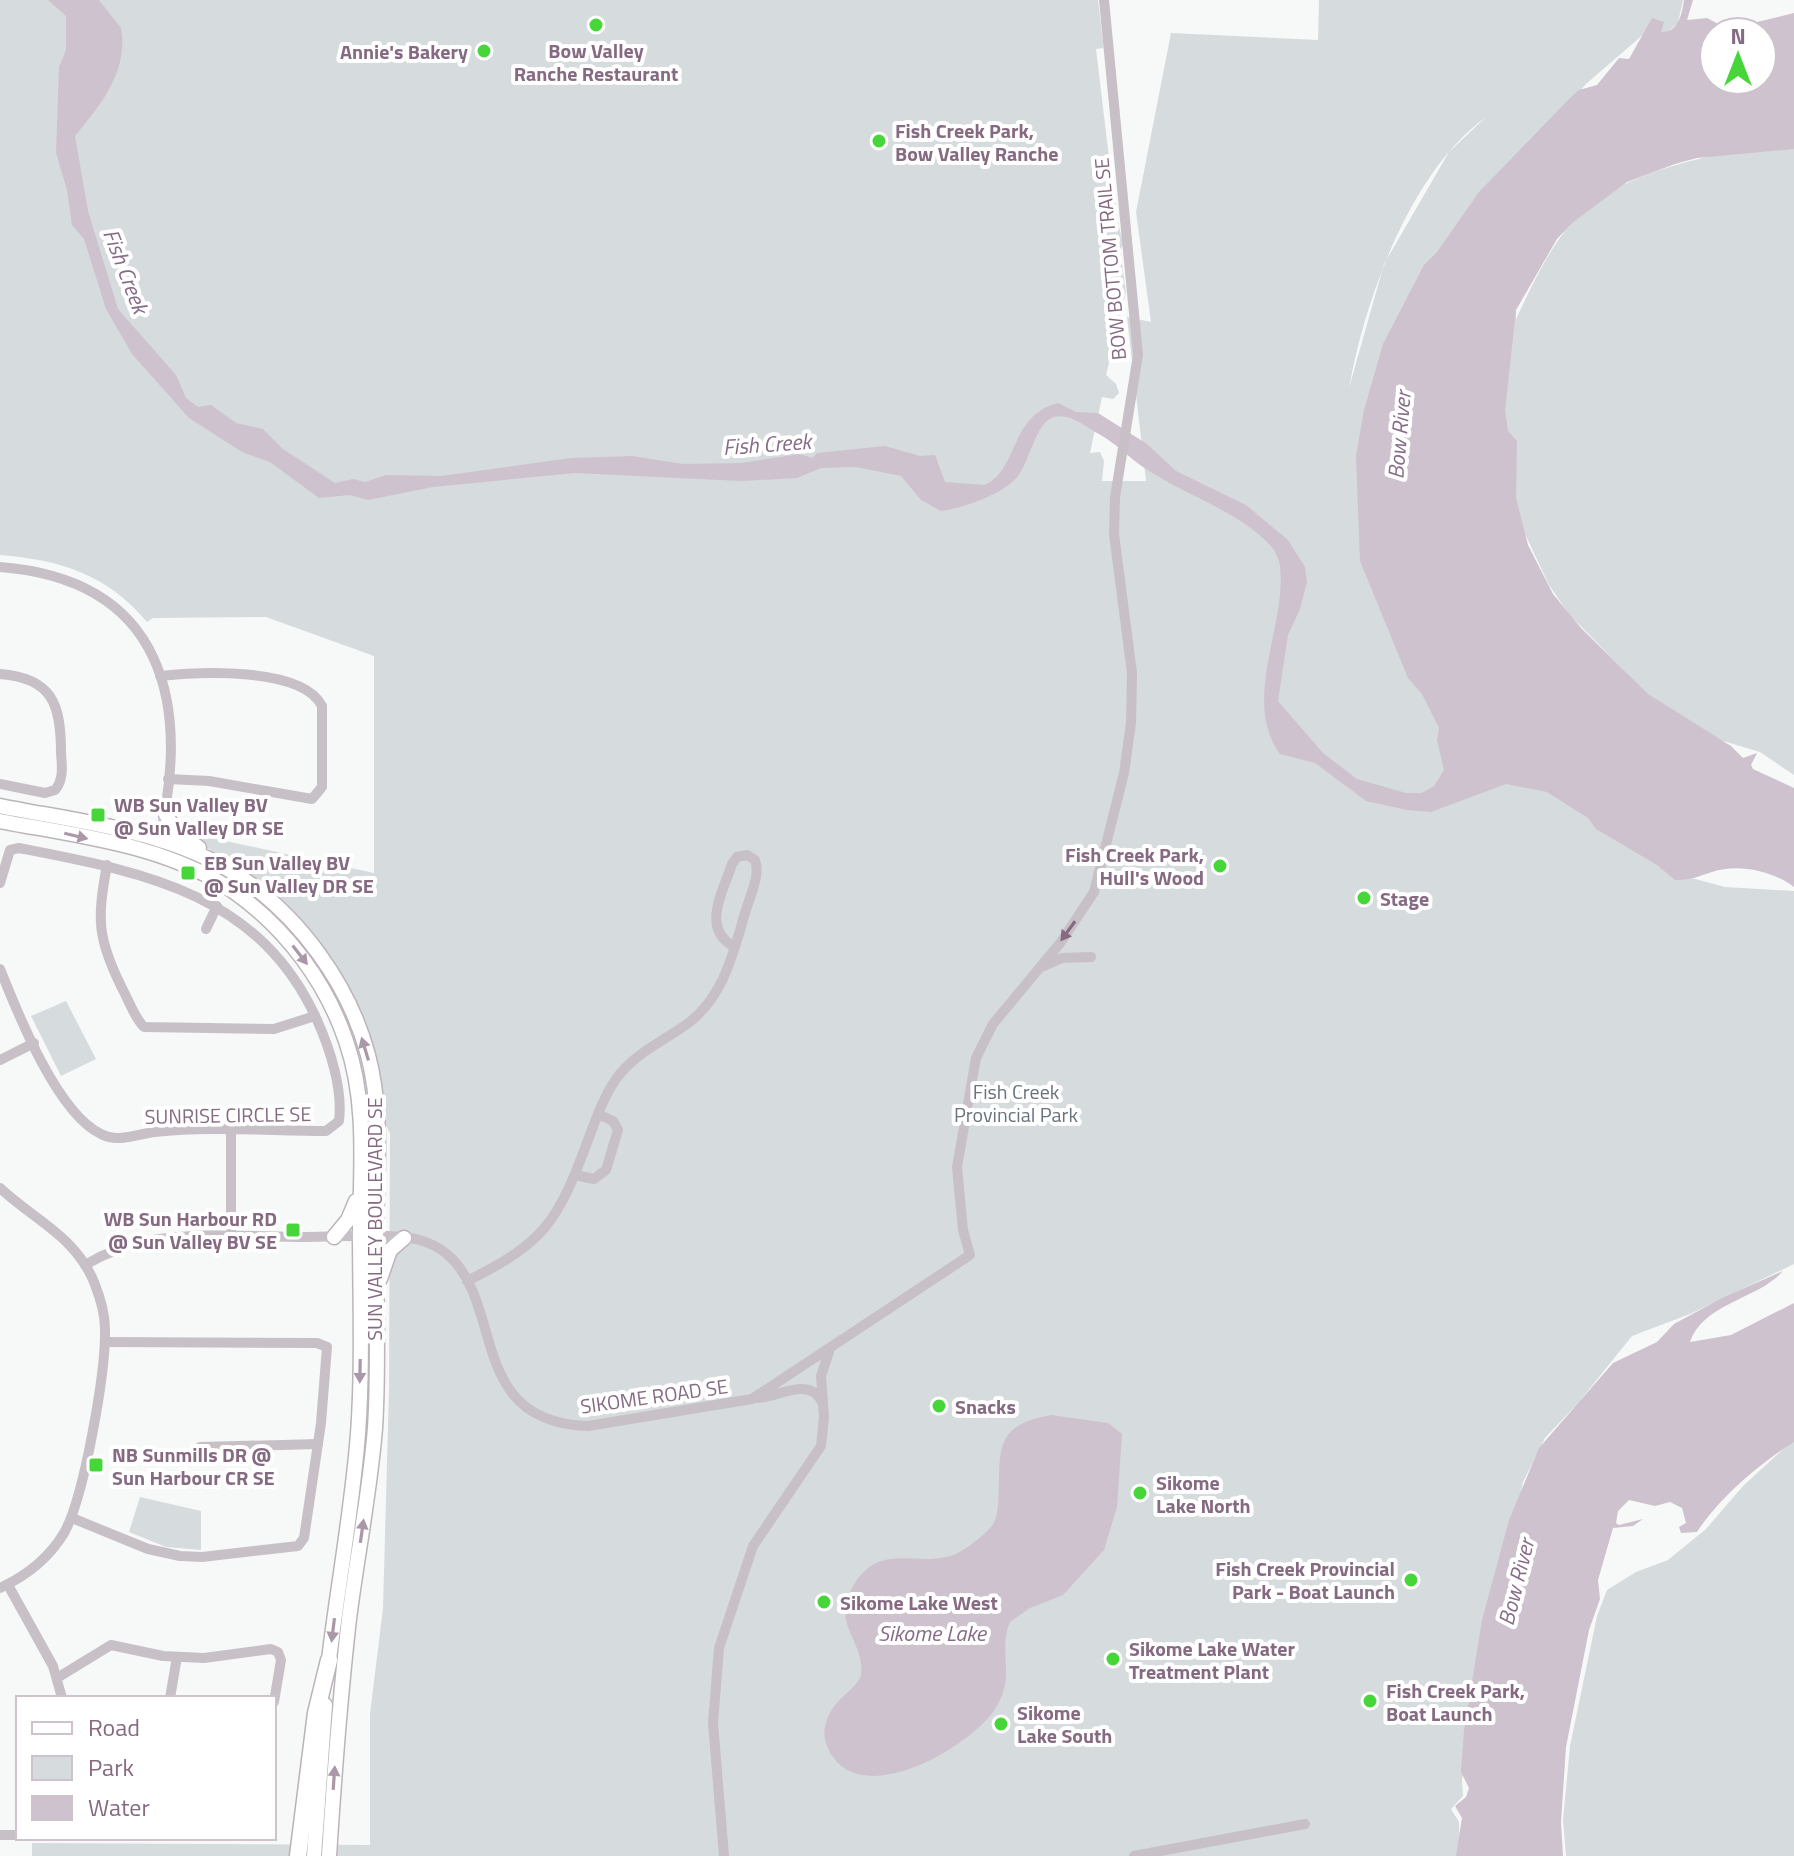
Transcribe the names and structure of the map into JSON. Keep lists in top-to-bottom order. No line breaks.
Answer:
{"streets":{"main road":["SUN VALLEY BOULEVARD SE"],"street":["BOW BOTTOM TRAIL SE","SUNRISE CIRCLE SE","SIKOME ROAD SE"]},"crossings":[["BOW BOTTOM TRAIL SE","SIKOME ROAD SE"],["SUN VALLEY BOULEVARD SE","SIKOME ROAD SE"]],"one_way":["BOW BOTTOM TRAIL SE"],"water":["Fish Creek","Bow River","Sikome Lake"],"parks":["Fish Creek Provincial Park"],"places":{"other":["Bow Valley Ranche Restaurant","Annie's Bakery","Fish Creek Park, Bow Valley Ranche","Fish Creek Park, Hull's Wood","Stage","Snacks","Sikome Lake North","Fish Creek Provincial Park - Boat Launch","Sikome Lake West","Sikome Lake Water Treatment Plant","Fish Creek Park, Boat Launch","Sikome Lake South"],"transit":["WB Sun Valley BV @ Sun Valley DR SE","EB Sun Valley BV @ Sun Valley DR SE","WB Sun Harbour RD @ Sun Valley BV SE","NB Sunmills DR @ Sun Harbour CR SE"]},"legend":["Road","Park","Water"],"north":"top"}
